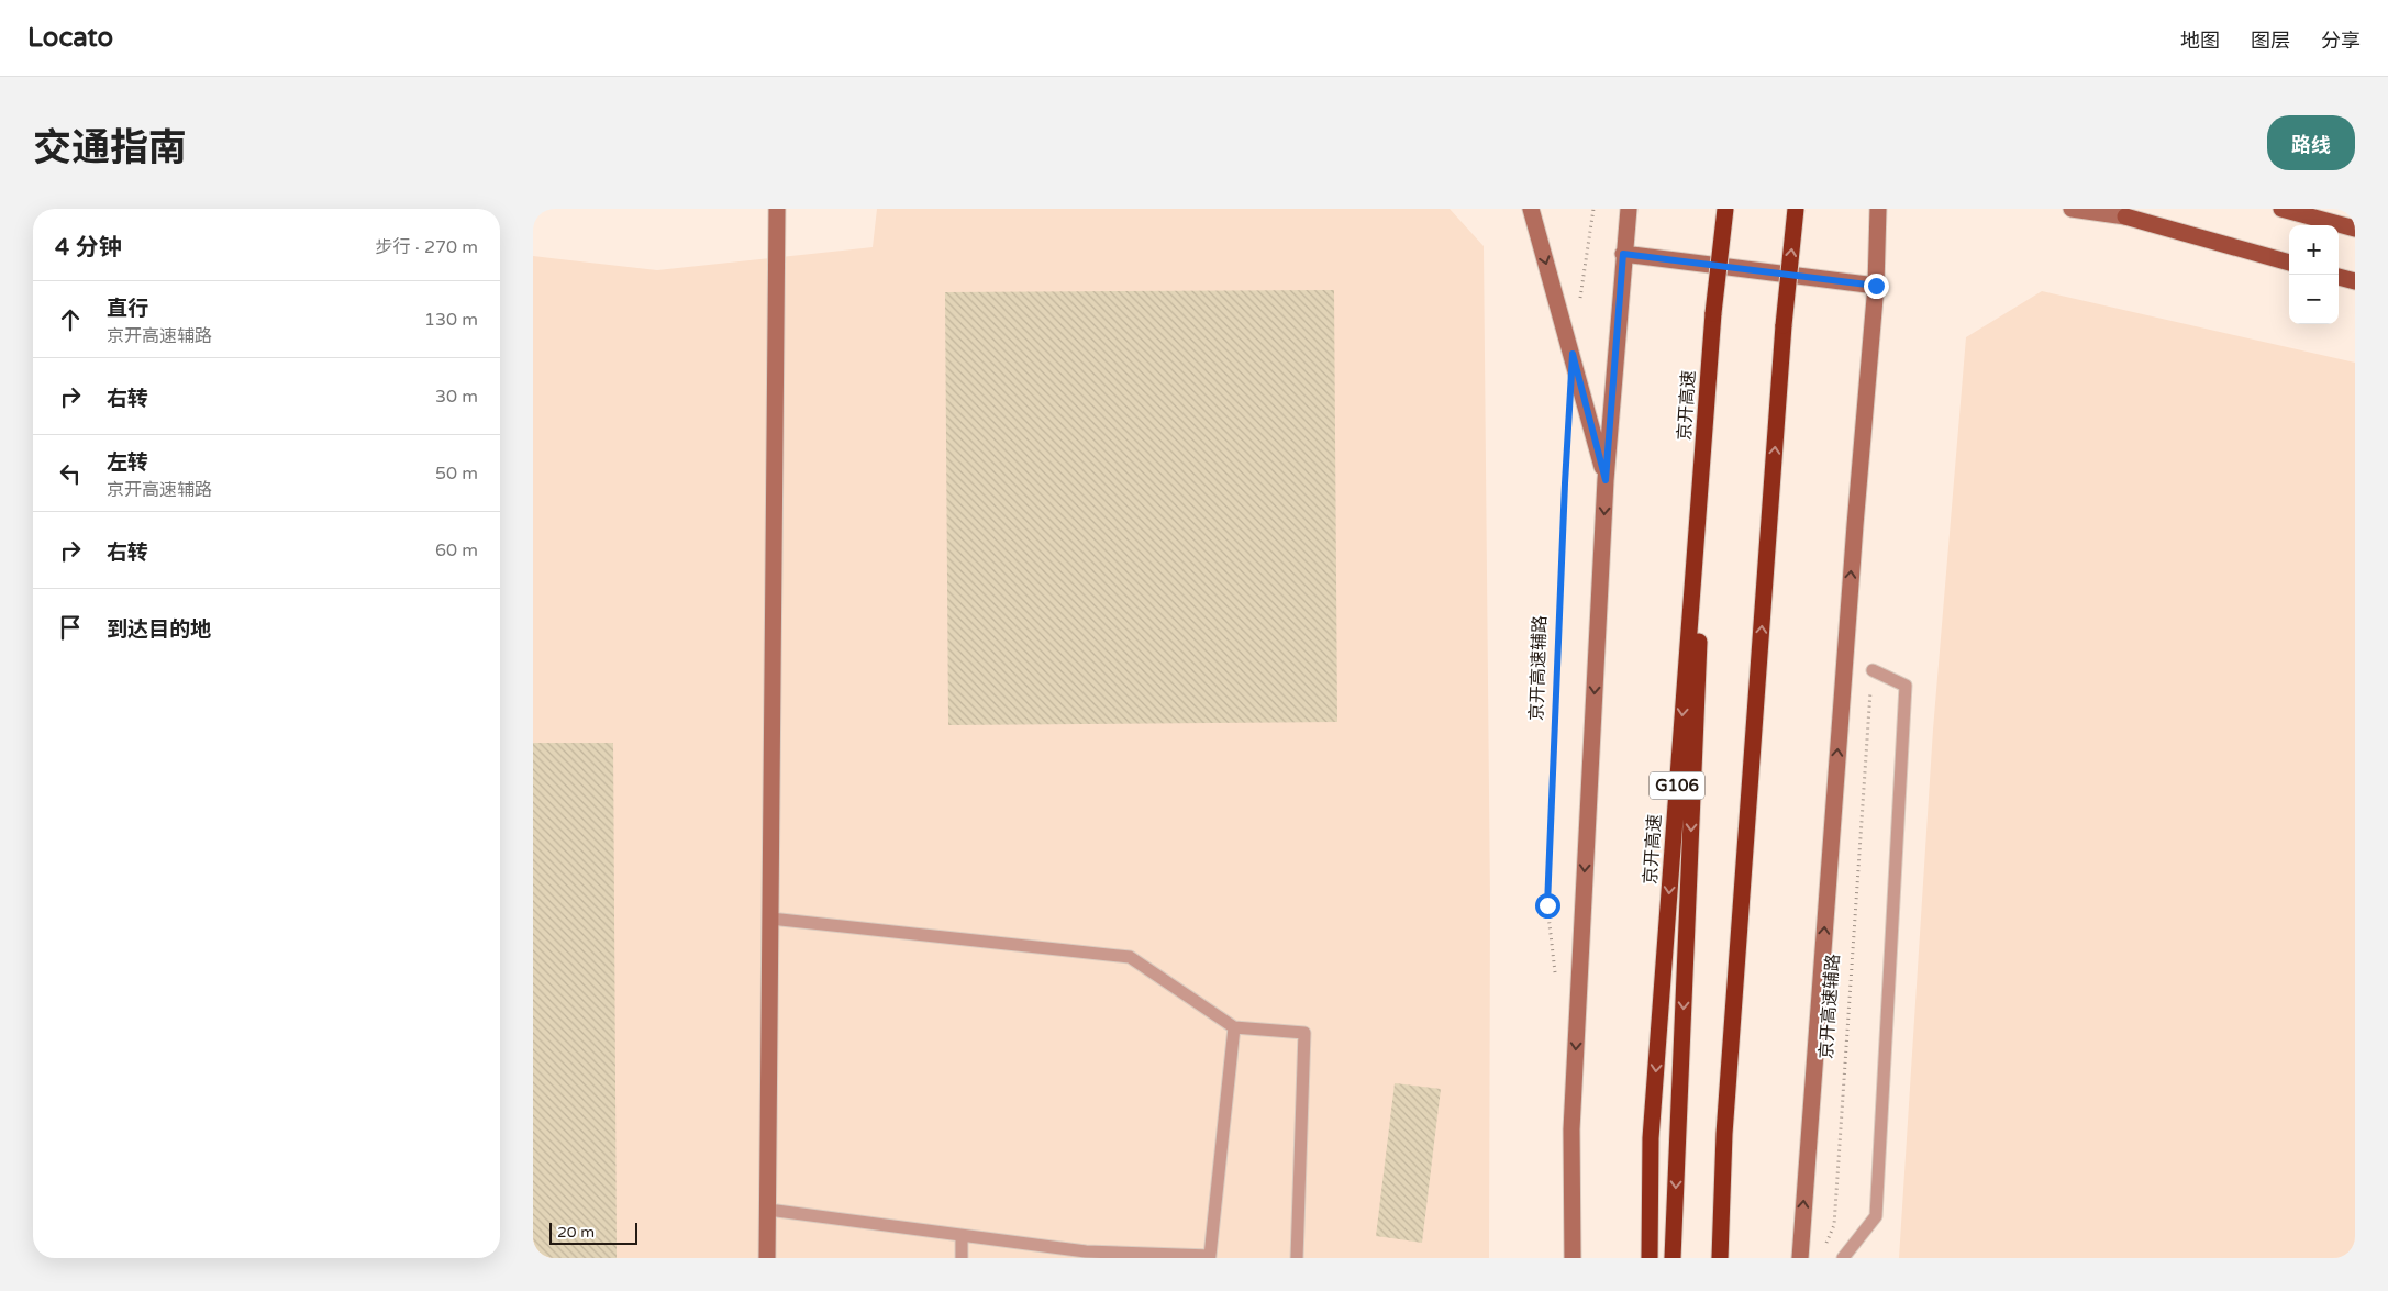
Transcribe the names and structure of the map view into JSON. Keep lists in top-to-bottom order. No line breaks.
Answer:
{"streets":{"highway":["京开高速","G106"],"main road":["京开高速辅路"]},"crossings":[["京开高速","G106"]],"one_way":["京开高速辅路"],"scale_bar":"20 m","page":{"header":"Locato","nav":["地图","图层","分享"],"title":"交通指南","buttons":"路线","heading":["4 分钟","步行 · 270 m"],"map_buttons":["+","−"],"list":[["直行","京开高速辅路","130 m"],["右转","30 m"],["左转","京开高速辅路","50 m"],["右转","60 m"],"到达目的地"],"scale":"20 m"}}
